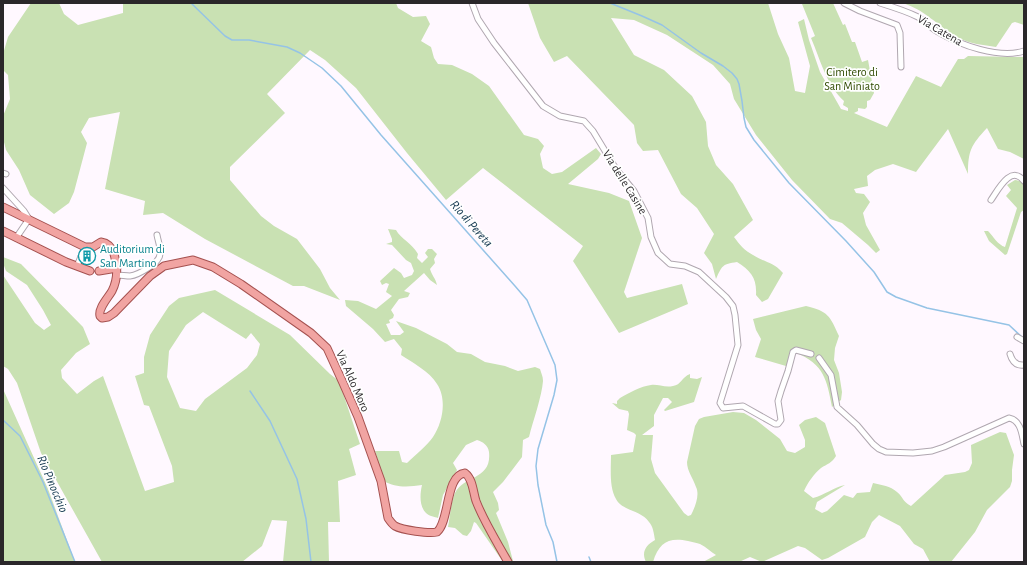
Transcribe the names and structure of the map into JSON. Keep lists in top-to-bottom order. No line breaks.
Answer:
{"streets":{"main road":["Via Aldo Moro"],"street":["Via Catena","Via delle Casine"]},"water":["Rio di Pereta","Rio Pinocchio"],"parks":["Cimitero di San Miniato"],"places":{"building":["Auditorium di San Martino"]}}
